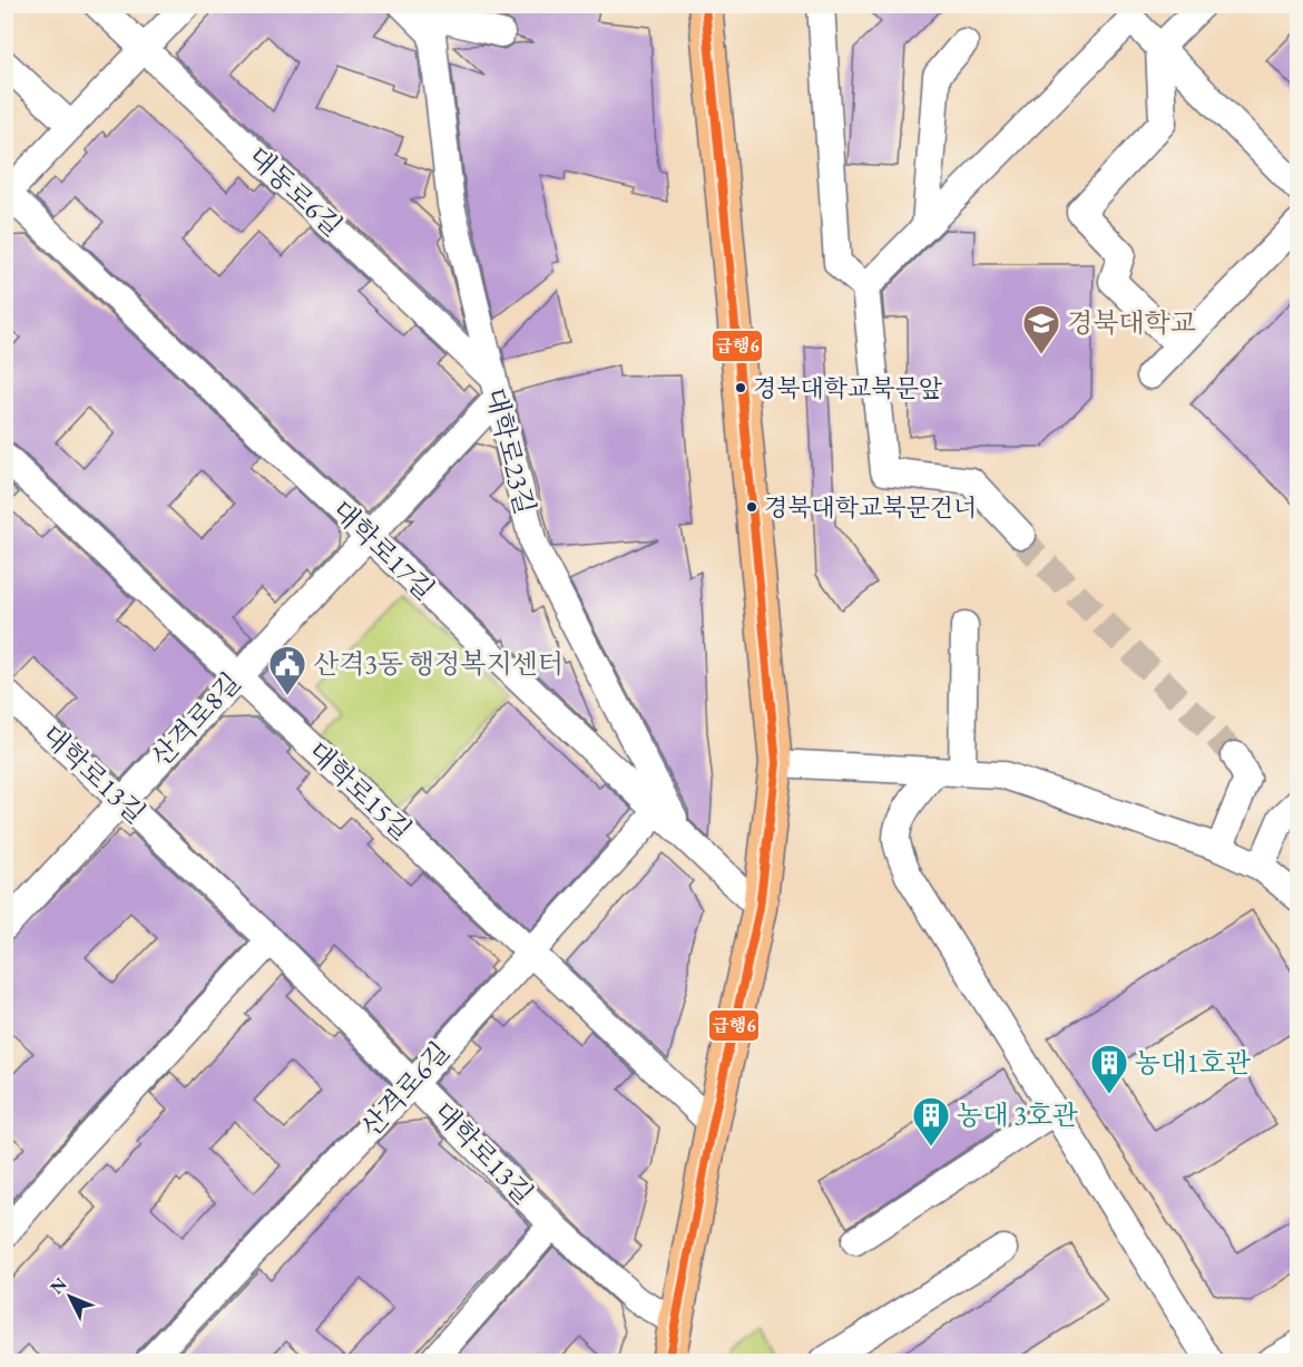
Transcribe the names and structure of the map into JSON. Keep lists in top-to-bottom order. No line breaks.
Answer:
{"streets":{"street":["대동로6길","대학로23길","대학로17길","산격로8길","대학로13길","대학로15길","산격로6길"]},"crossings":[["대동로6길","대학로23길"],["대동로6길","산격로8길"],["대학로23길","대학로17길"],["대학로23길","산격로8길"],["대학로17길","산격로8길"],["대학로17길","산격로6길"],["산격로8길","대학로13길"],["산격로8길","대학로15길"],["대학로13길","산격로6길"],["대학로15길","산격로6길"]],"places":{"school or university":["경북대학교"],"other":["경북대학교북문앞","경북대학교북문건너"],"public building":["산격3동 행정복지센터"],"building":["농대1호관","농대 3호관"]},"lines":["transit line 급행6"],"north":"top left"}
